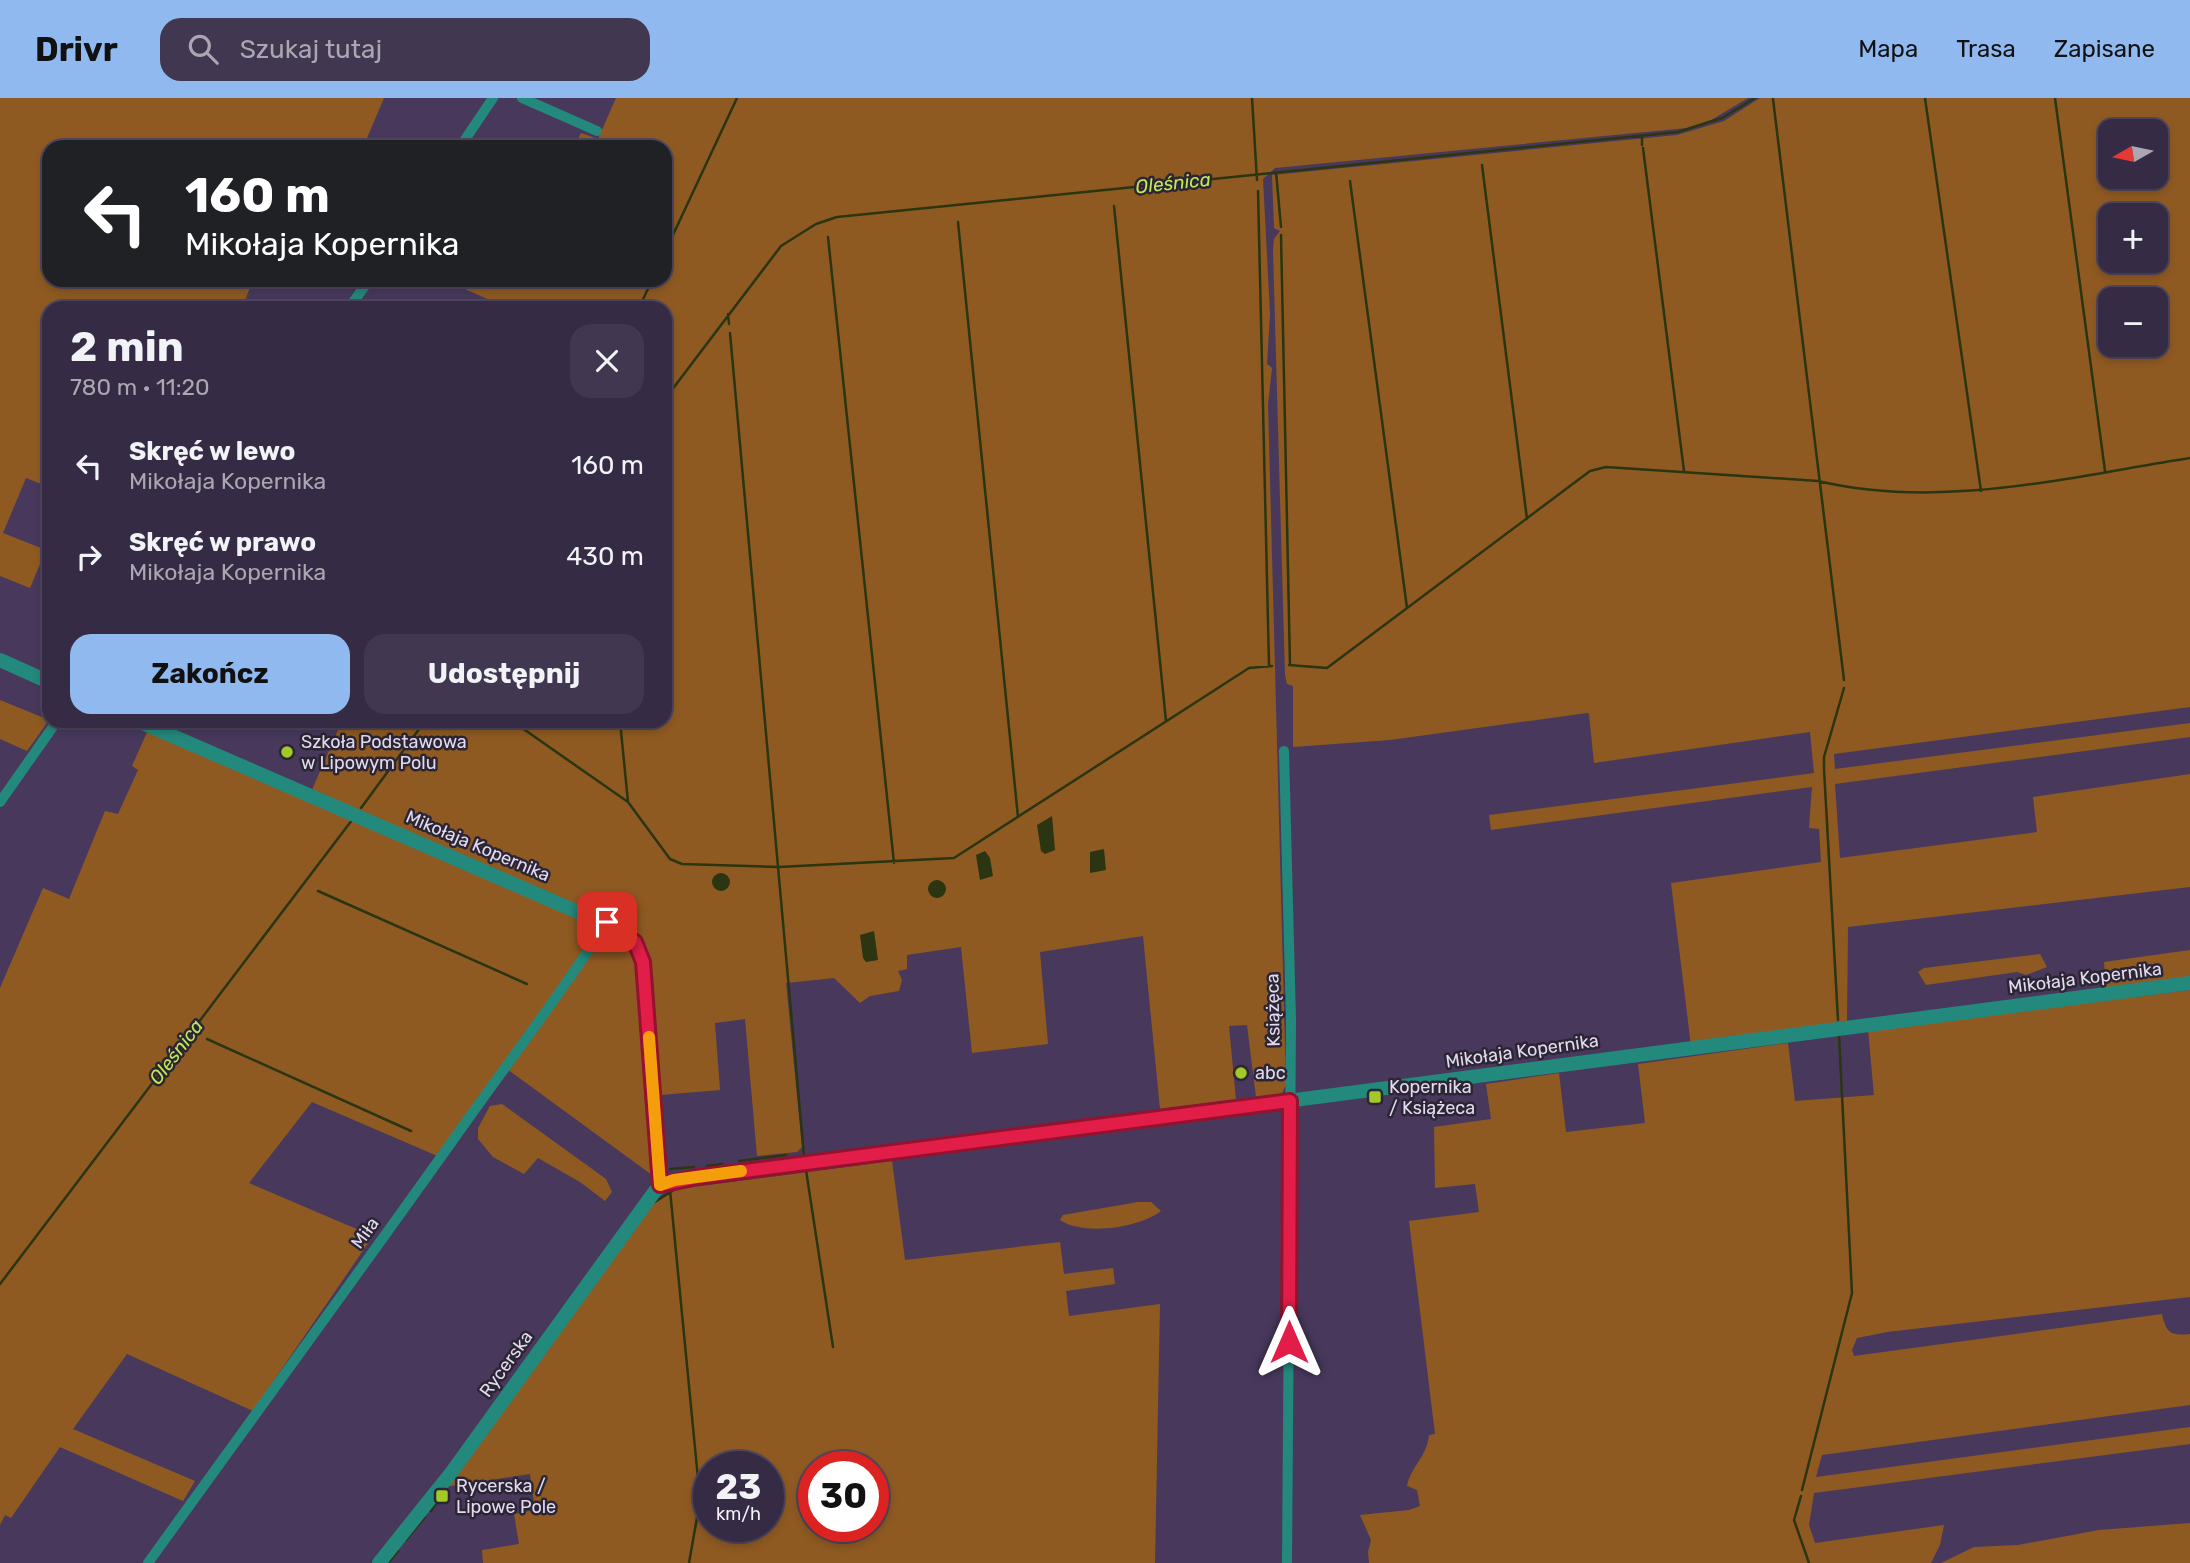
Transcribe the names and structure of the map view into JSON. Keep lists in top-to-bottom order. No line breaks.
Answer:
{"streets":{"street":["Mikołaja Kopernika","Książęca","Miła","Rycerska"]},"crossings":[["Mikołaja Kopernika","Książęca"],["Mikołaja Kopernika","Miła"],["Mikołaja Kopernika","Rycerska"]],"water":["Oleśnica"],"places":{"other":["Szkoła Podstawowa w Lipowym Polu","abc"],"transit":["Kopernika / Książeca","Rycerska / Lipowe Pole"]},"north":"left","page":{"header":"Drivr","search":"Szukaj tutaj","nav":["Mapa","Trasa","Zapisane"],"map_buttons":["+","−"],"turn":["160 m","Mikołaja Kopernika"],"heading":["2 min","780 m · 11:20"],"list":[{"name":"Skręć w lewo","note":"Mikołaja Kopernika","value":"160 m"},{"name":"Skręć w prawo","note":"Mikołaja Kopernika","value":"430 m"}],"buttons":["Zakończ","Udostępnij"],"speed":"23 km/h","limit":"30"}}
